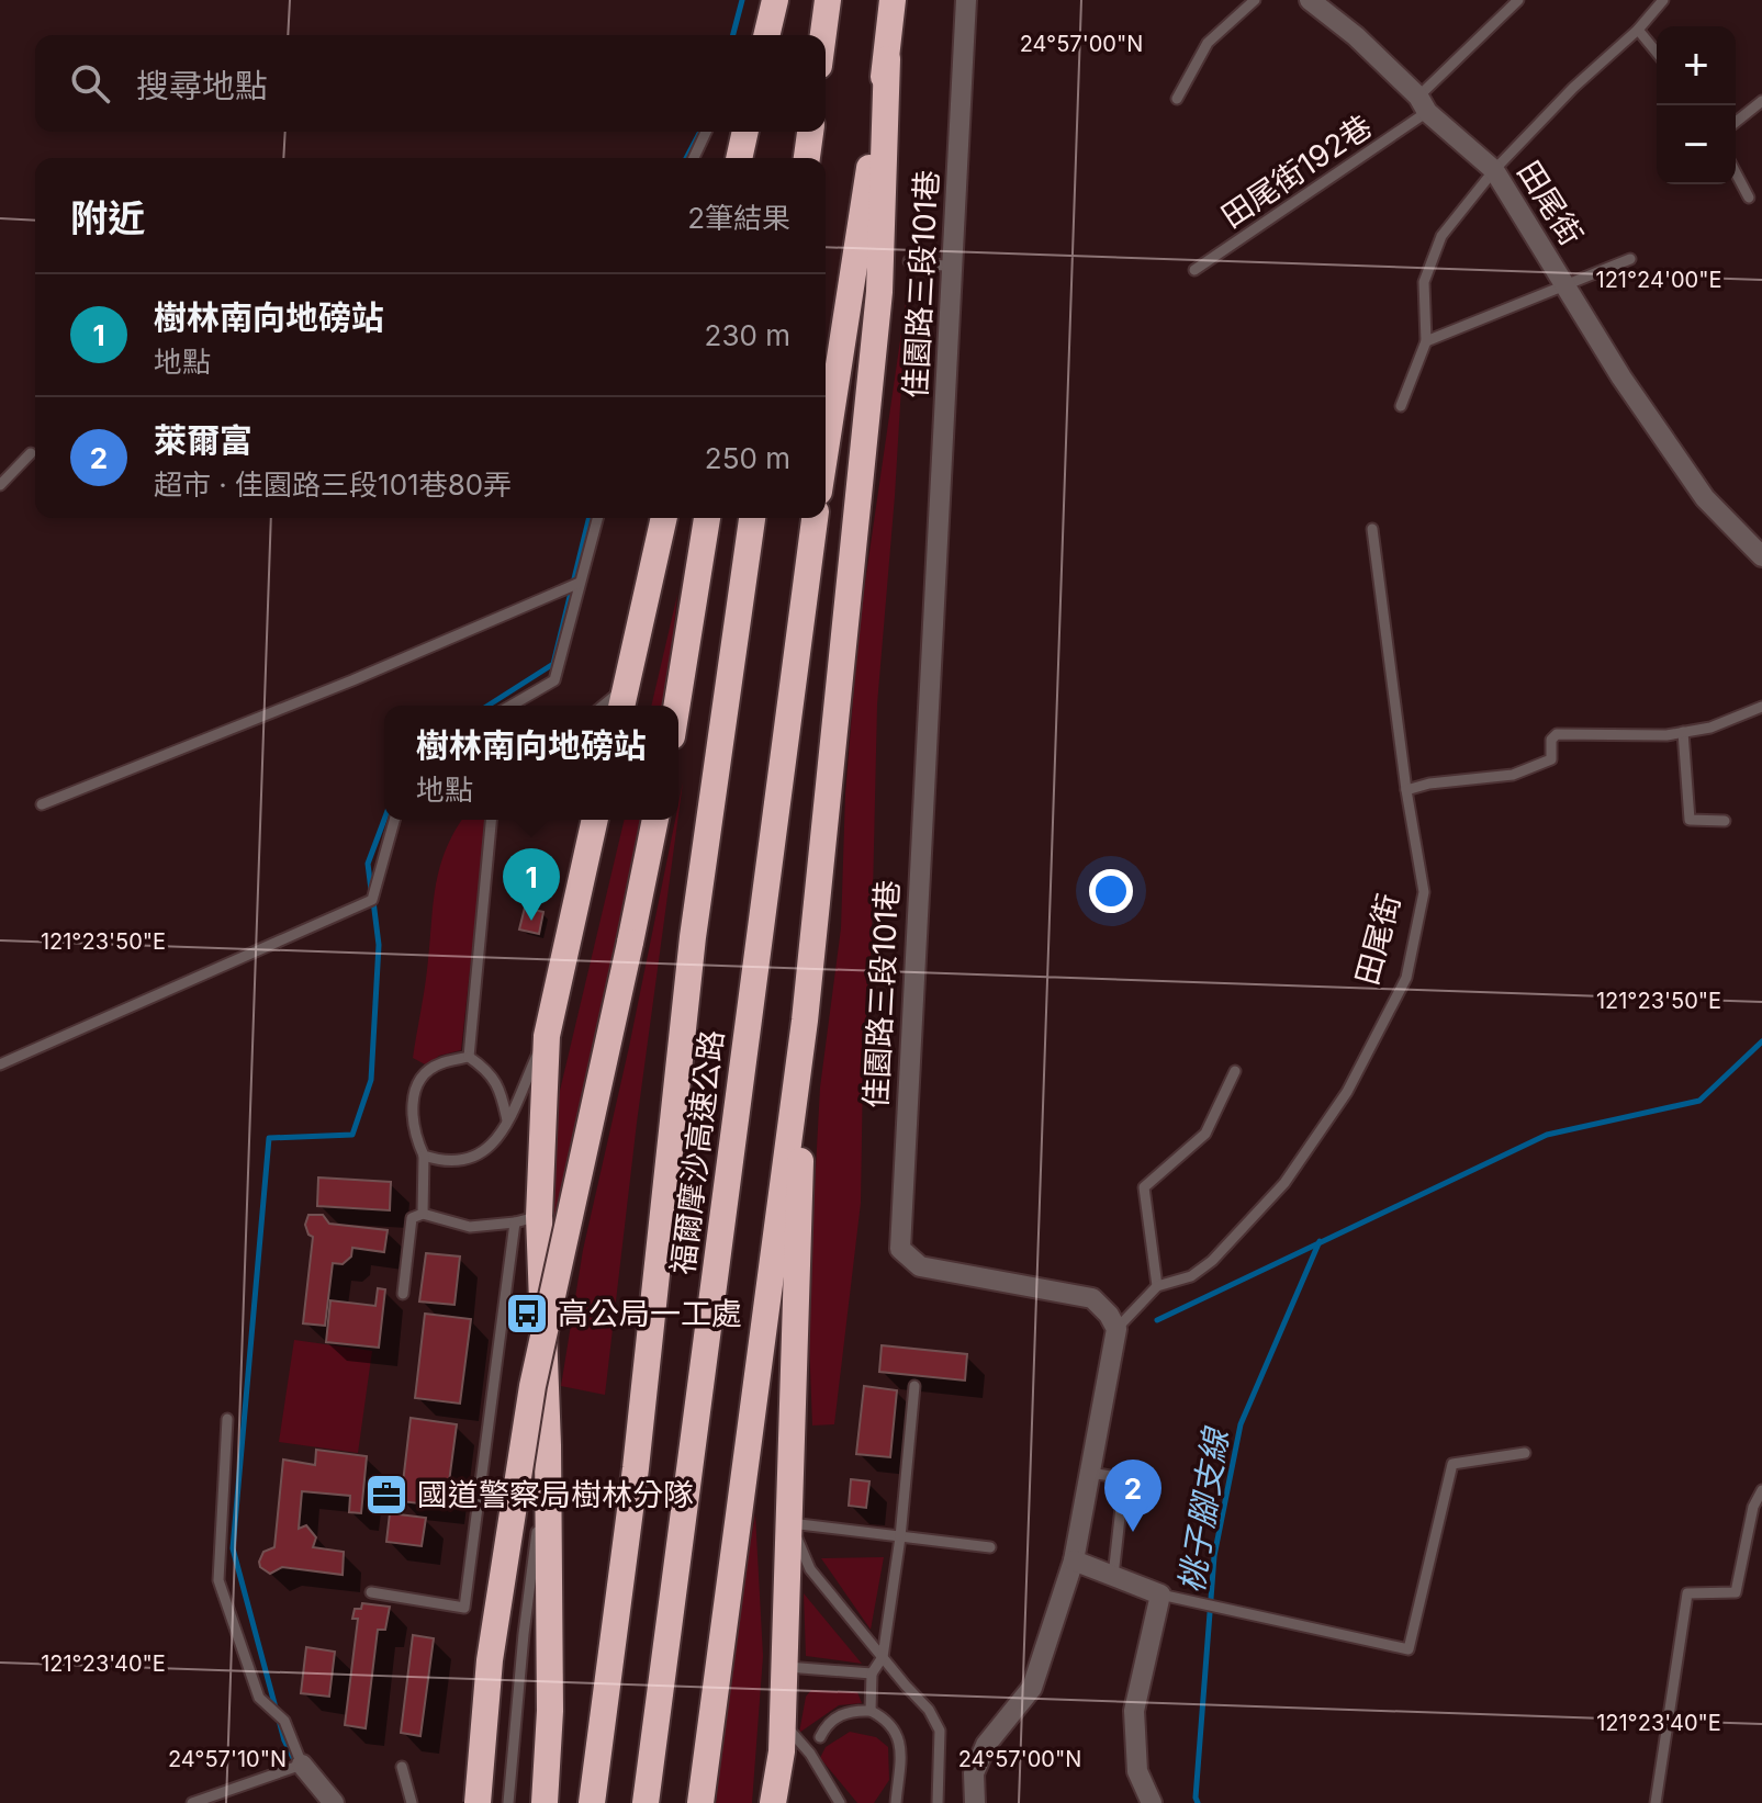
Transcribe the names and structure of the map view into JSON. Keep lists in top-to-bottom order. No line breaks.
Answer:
{"streets":{"highway":["福爾摩沙高速公路"],"street":["田尾街","佳園路三段101巷"],"lane":["田尾街192巷"]},"crossings":[["田尾街192巷","田尾街"],["田尾街","佳園路三段101巷"]],"water":["桃子腳支線"],"places":{"bus stop":["高公局一工處"],"office":["國道警察局樹林分隊"]},"page":{"map_buttons":["+","−"],"search":"搜尋地點","heading":["附近","2筆結果"],"list":[{"mark":"1","name":"樹林南向地磅站","note":"地點","value":"230 m"},{"mark":"2","name":"萊爾富","note":"超市 · 佳園路三段101巷80弄","value":"250 m"}],"popup":["樹林南向地磅站","地點"],"pins":["1","2"]},"coordinates":["24°57'00\"N","121°24'00\"E","121°23'50\"E","121°23'40\"E","24°57'10\"N"]}
